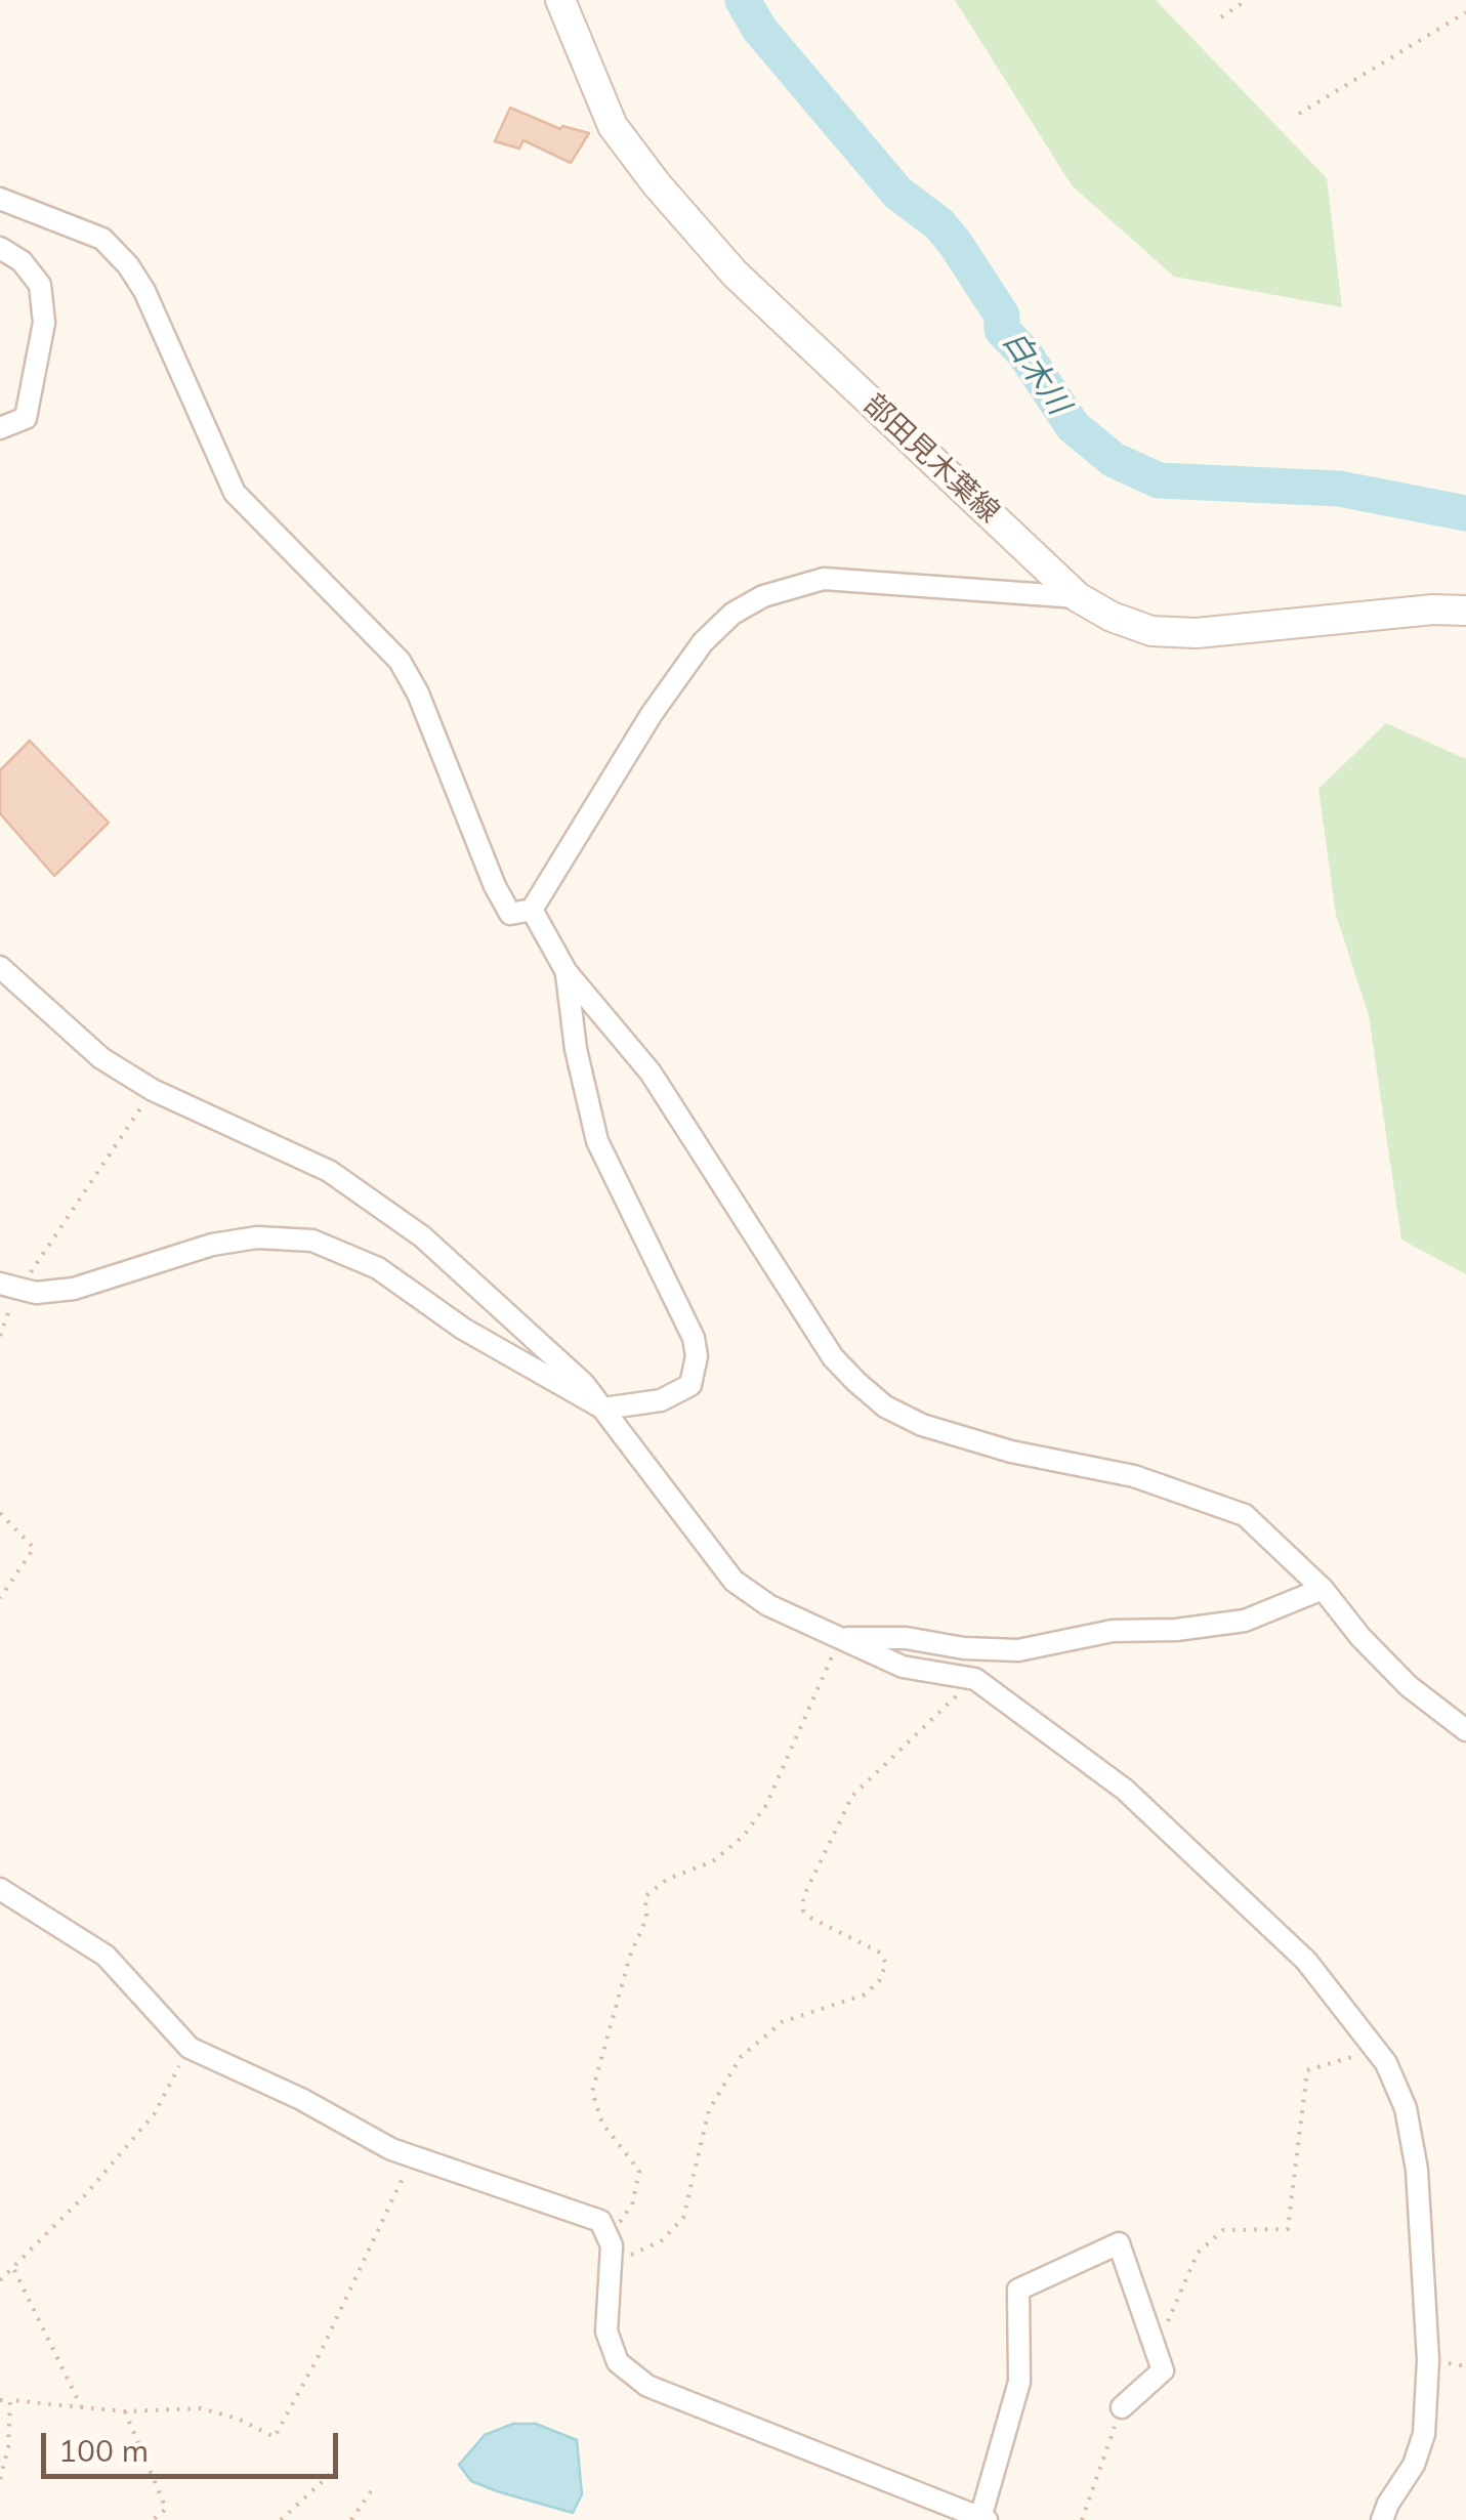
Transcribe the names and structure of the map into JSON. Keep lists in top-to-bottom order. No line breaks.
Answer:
{"streets":{"main road":["部田見木葉線"]},"water":["白木川"],"scale_bar":"100 m"}
